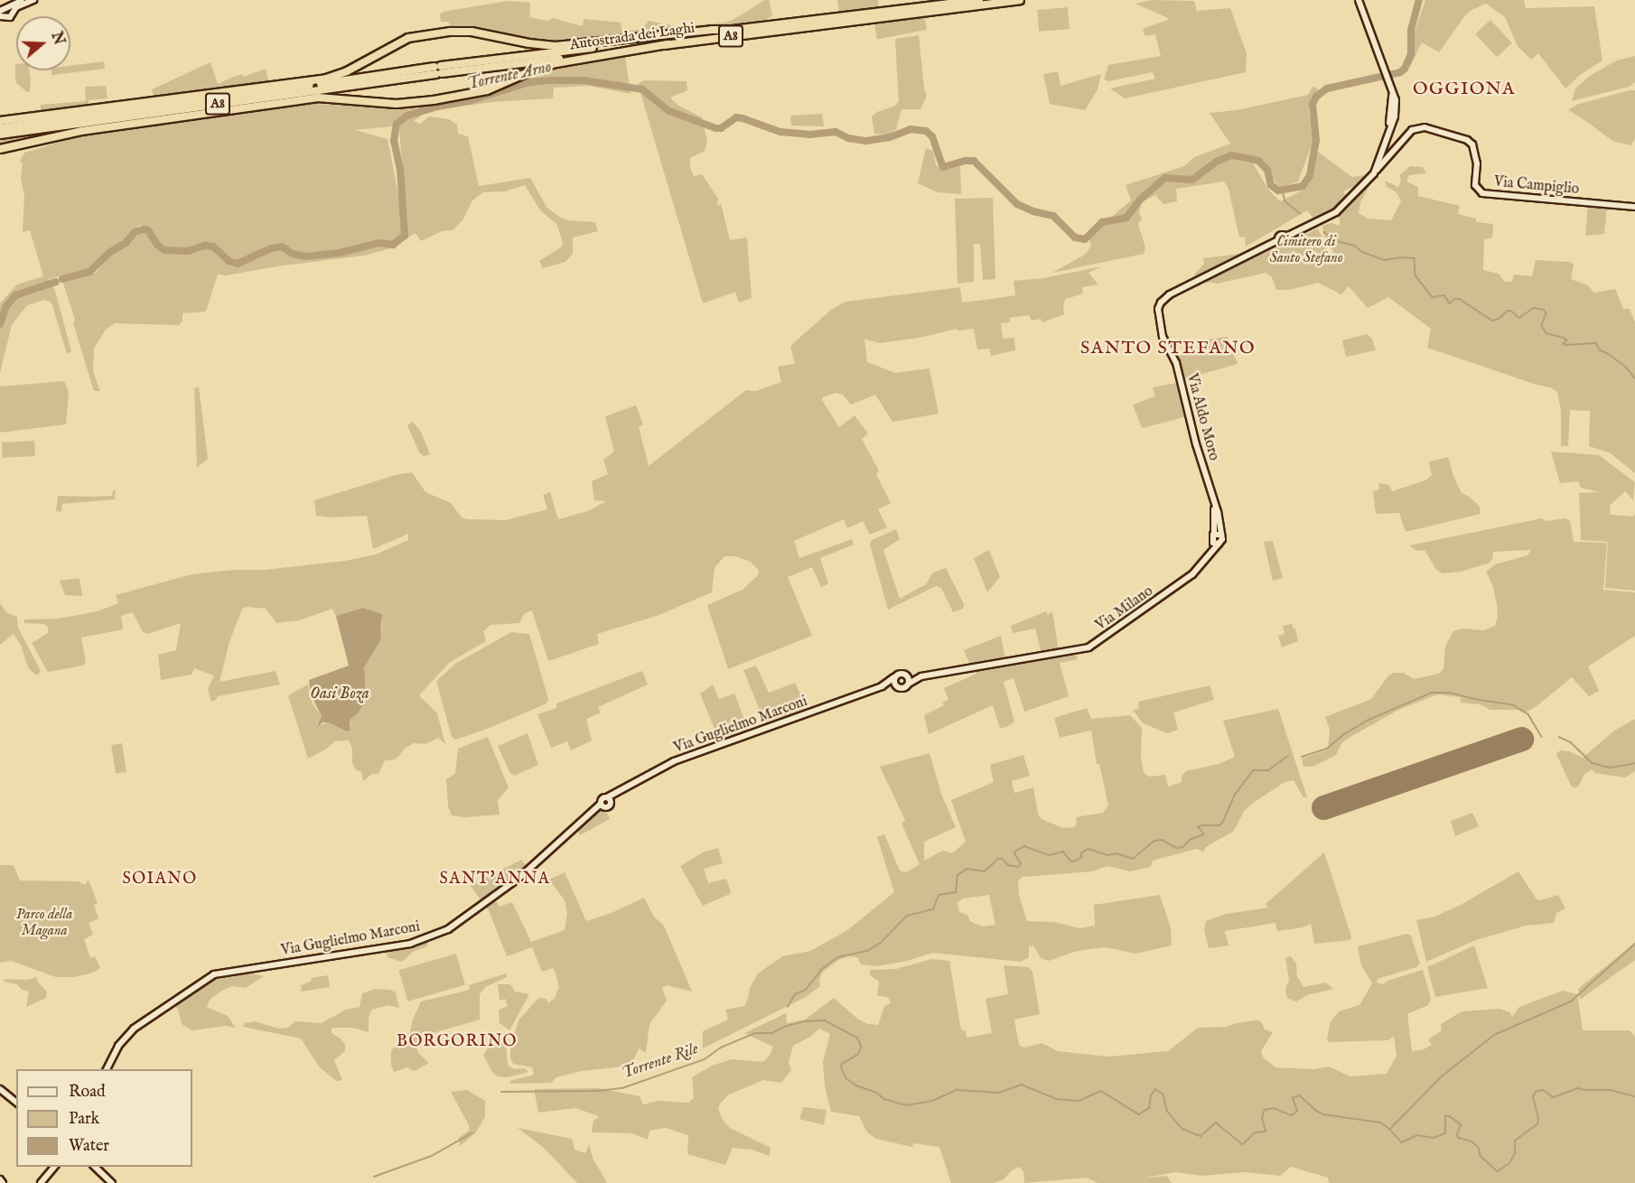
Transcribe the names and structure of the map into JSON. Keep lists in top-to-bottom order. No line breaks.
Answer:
{"streets":{"highway":["A8","Autostrada dei Laghi"],"street":["Via Campiglio","Via Aldo Moro","Via Milano","Via Guglielmo Marconi"]},"crossings":[["A8","Autostrada dei Laghi"],["Via Aldo Moro","Via Milano"]],"districts":["OGGIONA","SANTO STEFANO","SOIANO","SANT'ANNA","BORGORINO"],"water":["Torrente Arno","Oasi Boza","Torrente Rile"],"parks":["Cimitero di Santo Stefano","Parco della Magana"],"legend":["Road","Park","Water"],"north":"right"}
